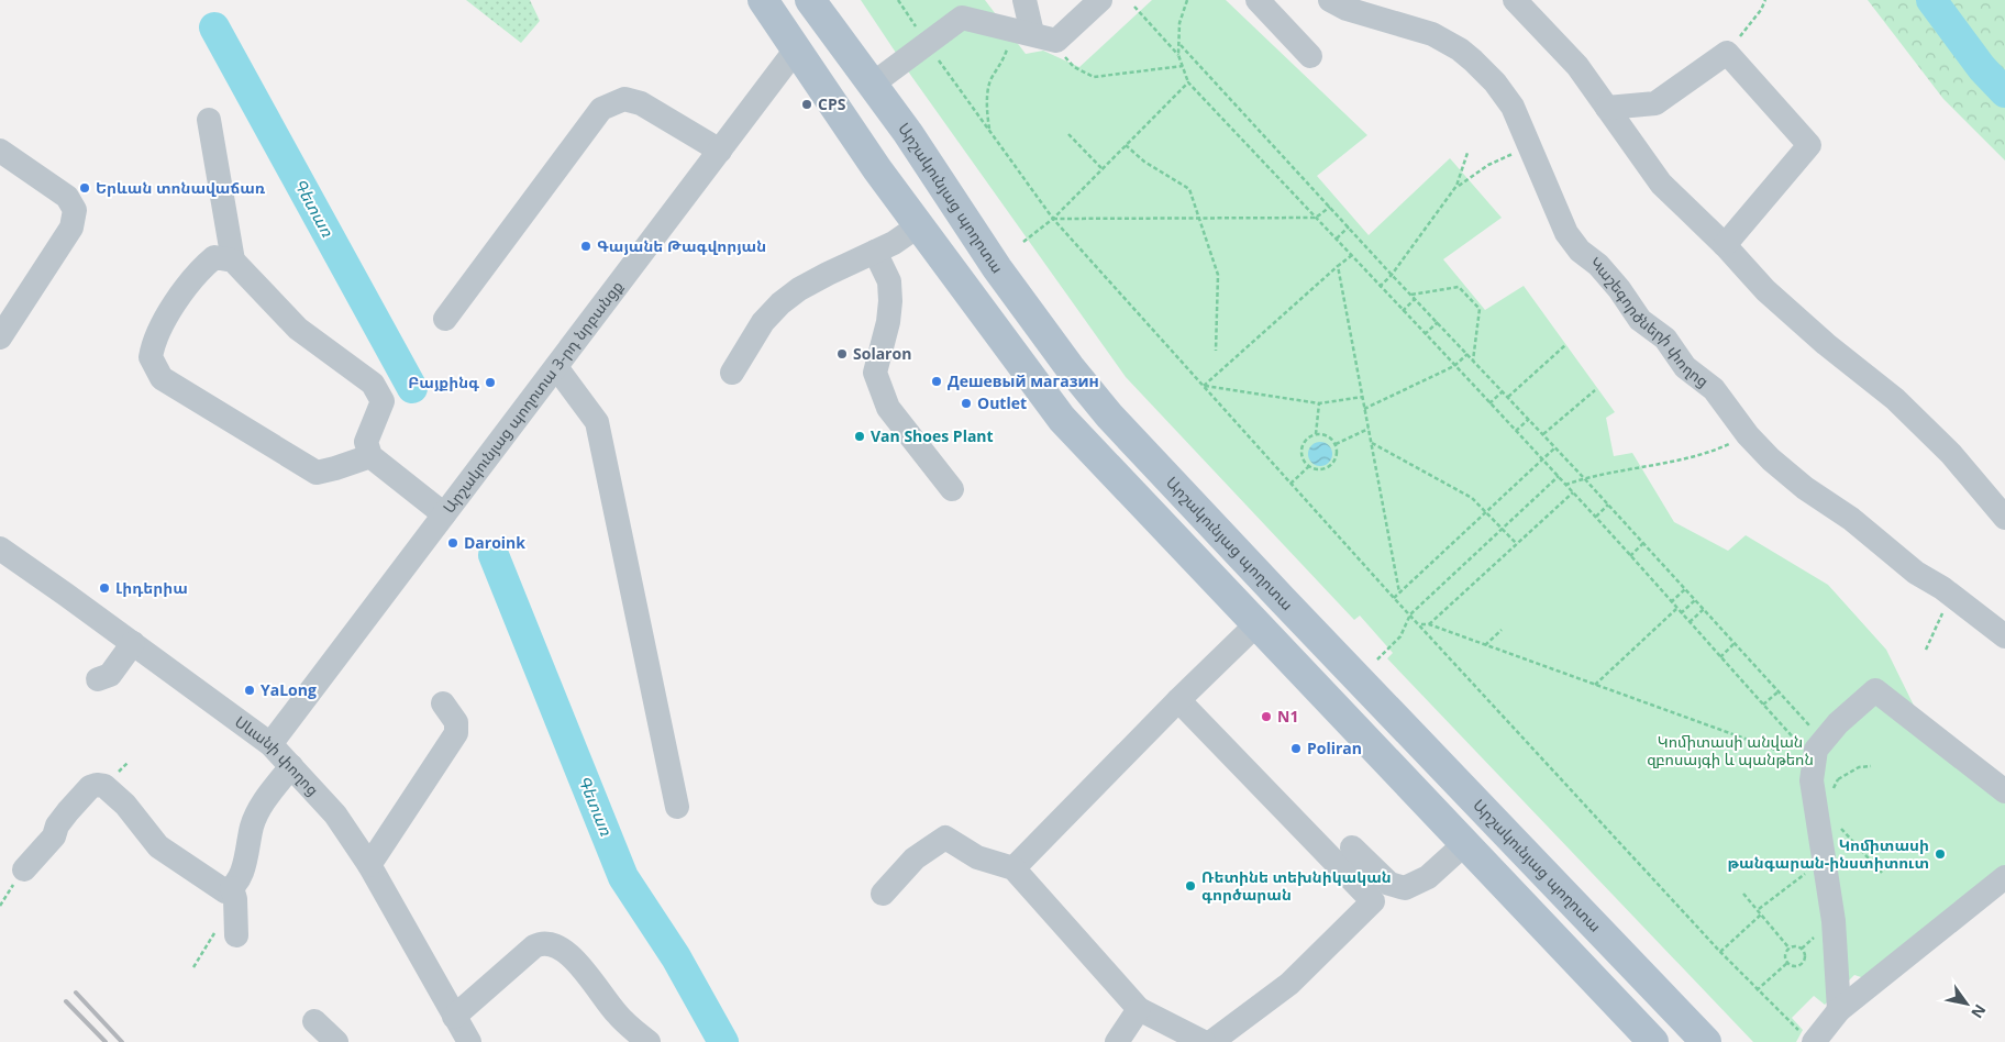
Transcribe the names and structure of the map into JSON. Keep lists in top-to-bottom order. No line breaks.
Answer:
{"streets":{"main road":["Արշակունյաց պողոտա"],"street":["Կաշեգործների փողոց","Արշակունյաց պողոտա 3-րդ նրբանցք","Սևանի փողոց"]},"crossings":[["Արշակունյաց պողոտա 3-րդ նրբանցք","Սևանի փողոց"]],"water":["Գետառ"],"parks":["Կոմիտասի անվան զբոսայգի և պանթեոն"],"places":["CPS","Երևան տոնավաճառ","Գայանե Թագվորյան","Solaron","Дешевый магазин","Բայքինգ","Outlet","Van Shoes Plant","Daroink","Լիդերիա","YaLong","N1","Poliran","Կոմիտասի թանգարան-ինստիտուտ","Ռետինե տեխնիկական գործարան"],"north":"bottom right"}
